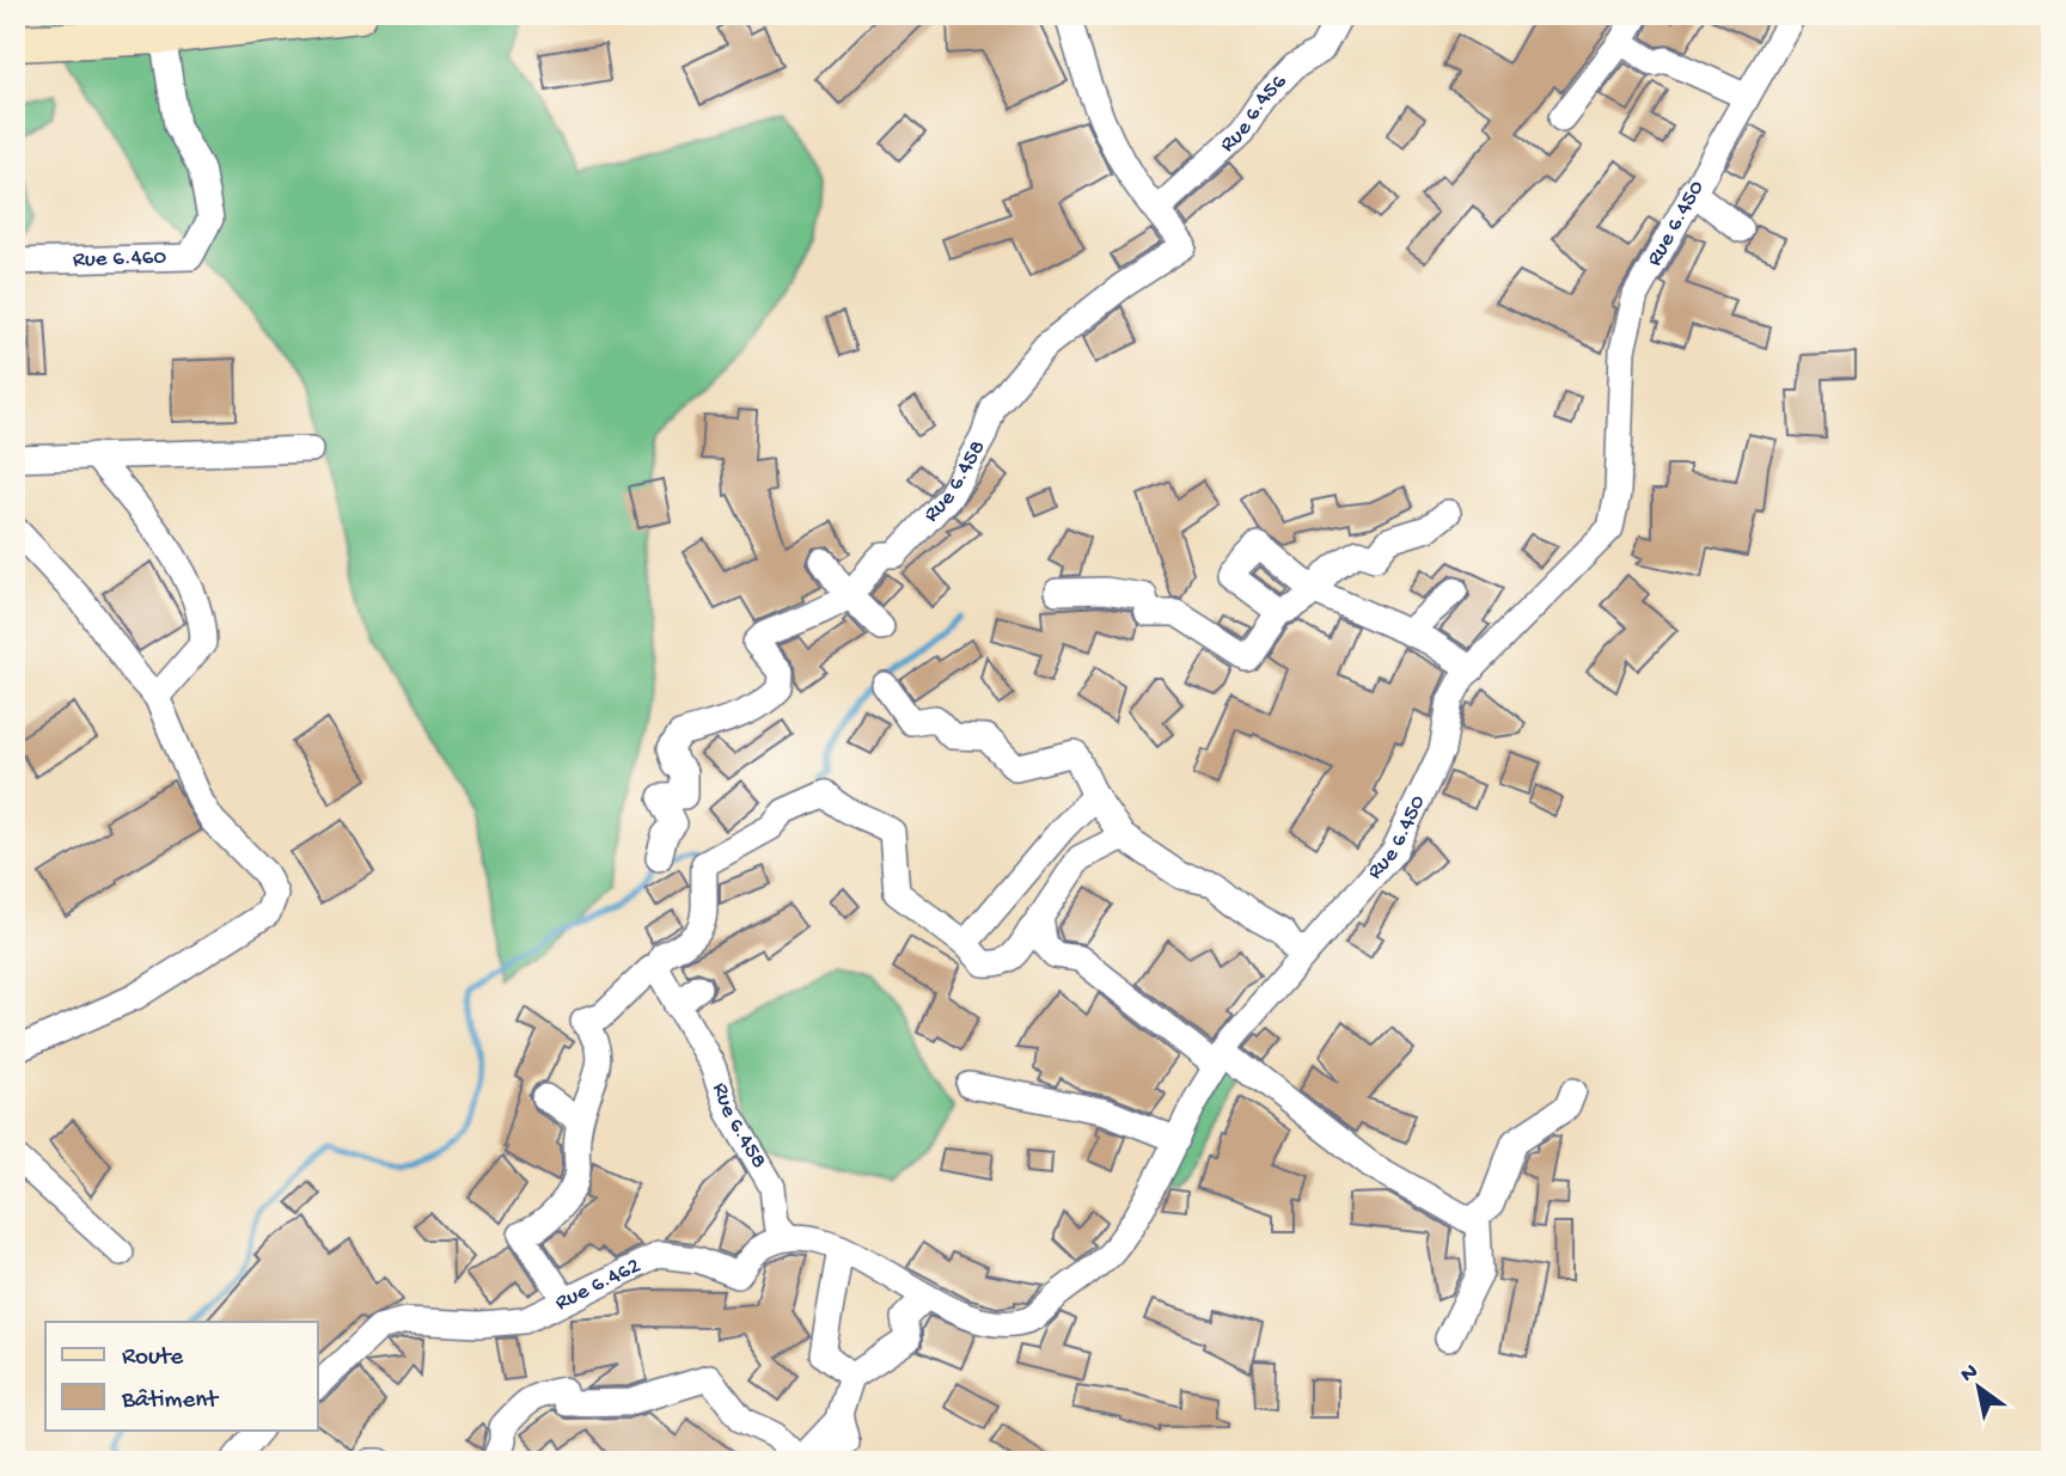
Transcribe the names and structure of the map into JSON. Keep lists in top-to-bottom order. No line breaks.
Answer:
{"streets":{"street":["Rue 6.456","Rue 6.450","Rue 6.460","Rue 6.458","Rue 6.462"]},"crossings":[["Rue 6.456","Rue 6.458"],["Rue 6.458","Rue 6.462"]],"legend":["Route","Bâtiment"],"north":"top left"}
